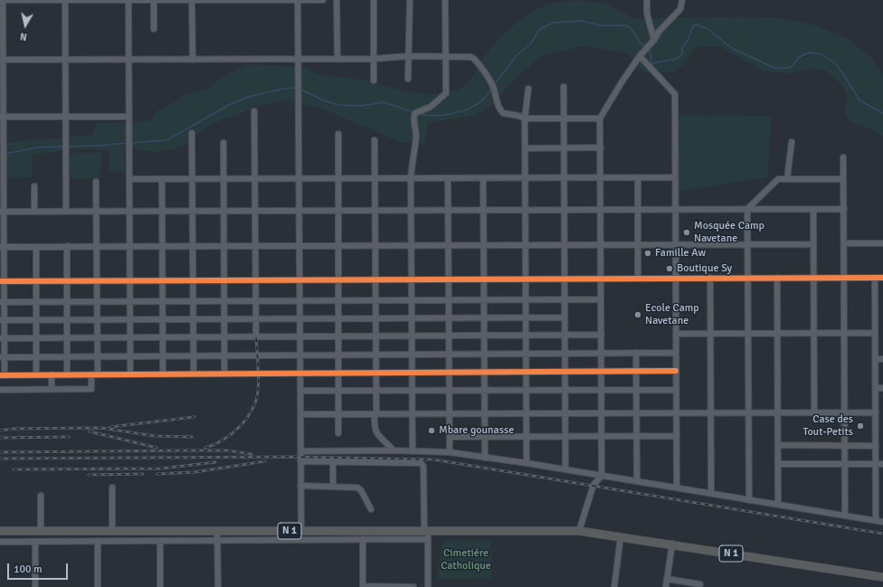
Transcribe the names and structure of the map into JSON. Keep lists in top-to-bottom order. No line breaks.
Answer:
{"streets":{"highway":["N 1"]},"parks":["Cimetiére Catholique"],"places":["Mosquée Camp Navetane","Famille Aw","Boutique Sy","Ecole Camp Navetane","Case des Tout-Petits","Mbare gounasse"],"scale_bar":"100 m","north":"bottom"}
